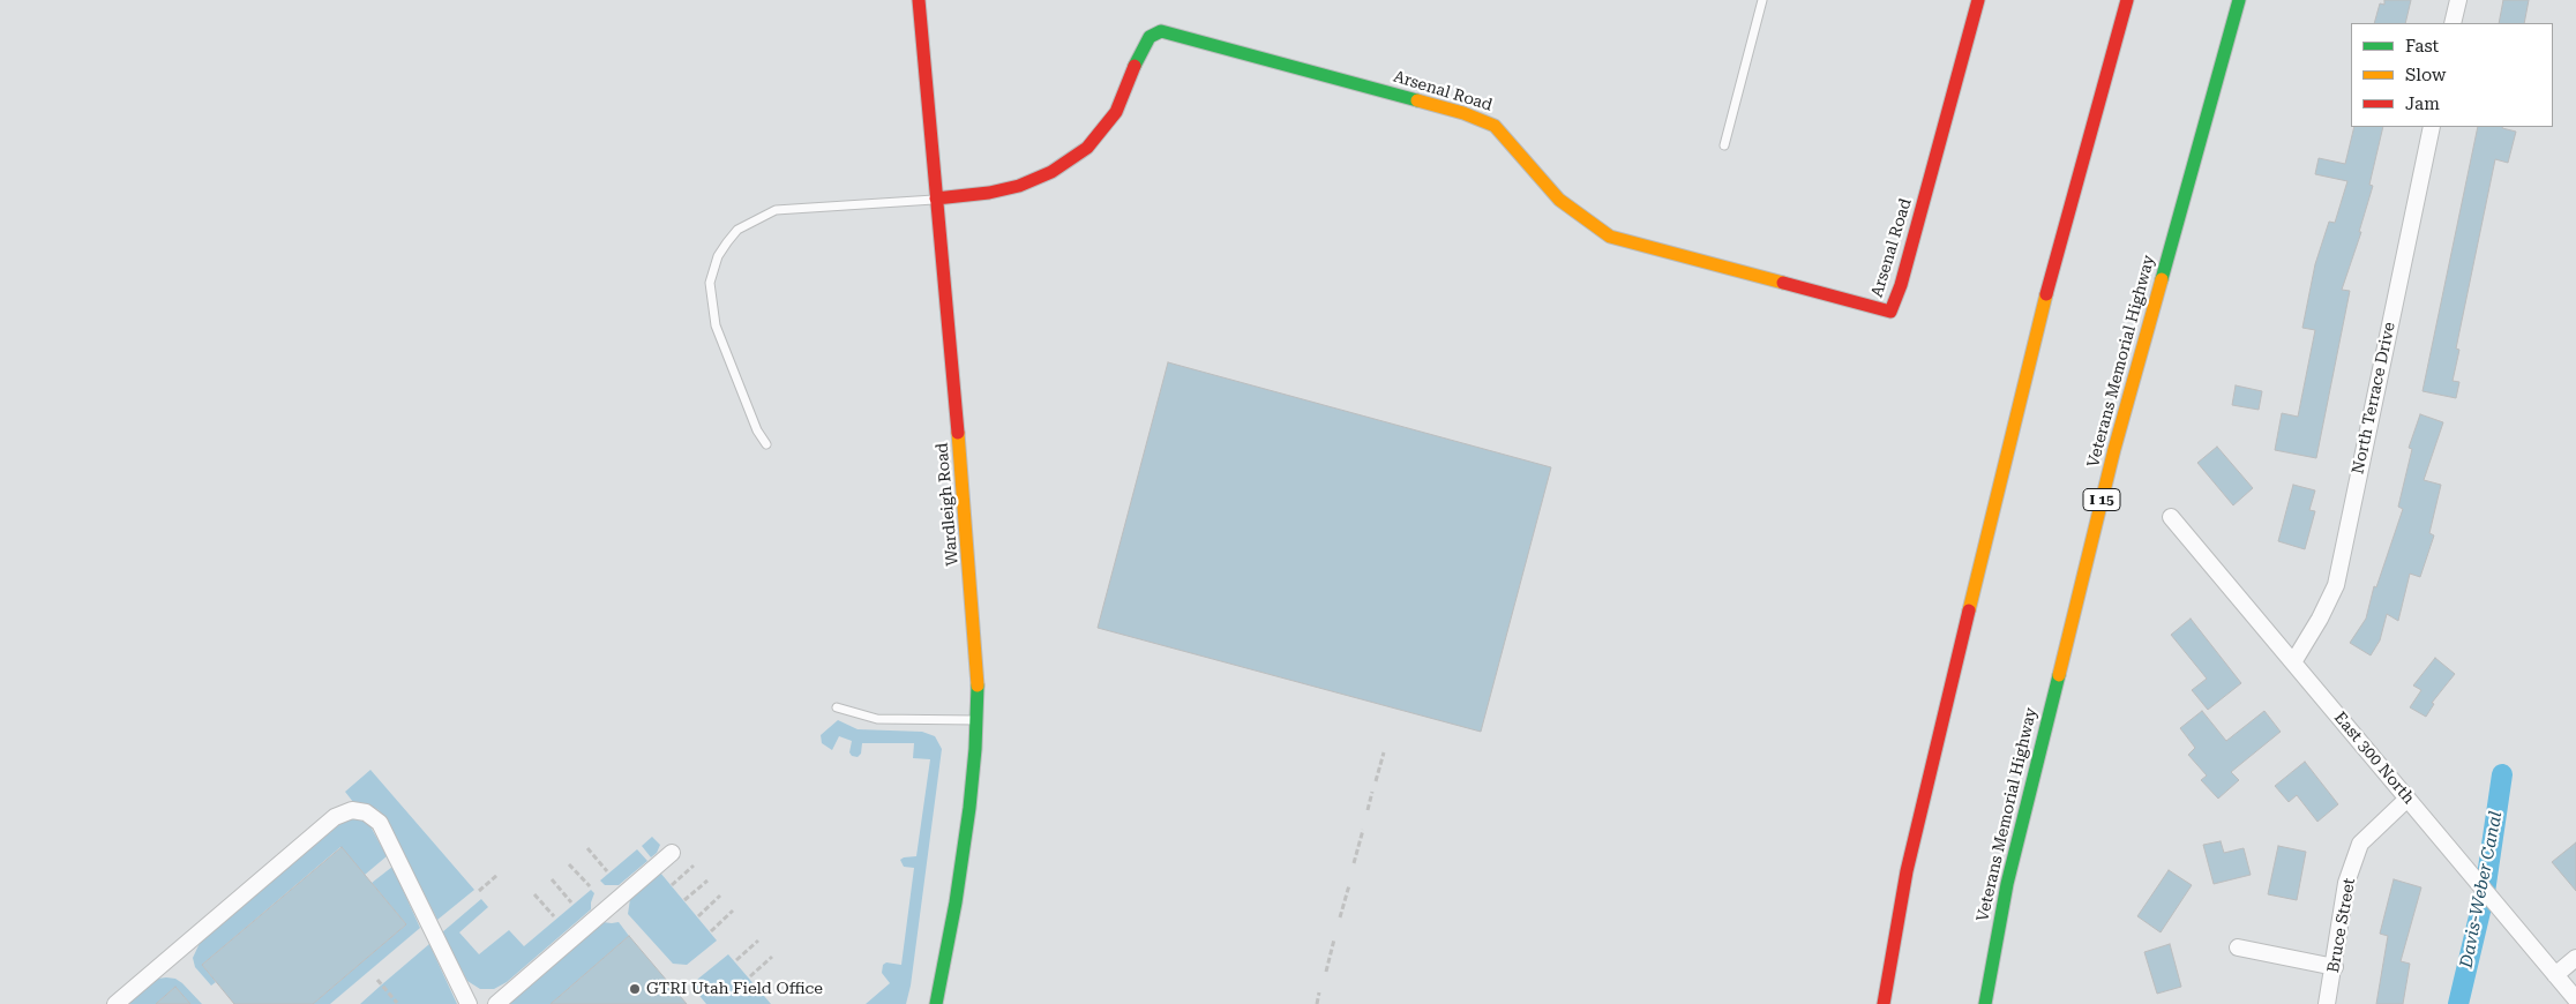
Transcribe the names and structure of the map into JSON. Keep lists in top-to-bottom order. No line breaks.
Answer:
{"streets":{"main road":["Arsenal Road","Veterans Memorial Highway","I 15","Wardleigh Road"],"street":["North Terrace Drive","East 300 North","Bruce Street"]},"crossings":[["Arsenal Road","Wardleigh Road"],["North Terrace Drive","East 300 North"],["East 300 North","Bruce Street"]],"water":["Davis-Weber Canal"],"places":["GTRI Utah Field Office"],"legend":["Fast","Slow","Jam"]}
